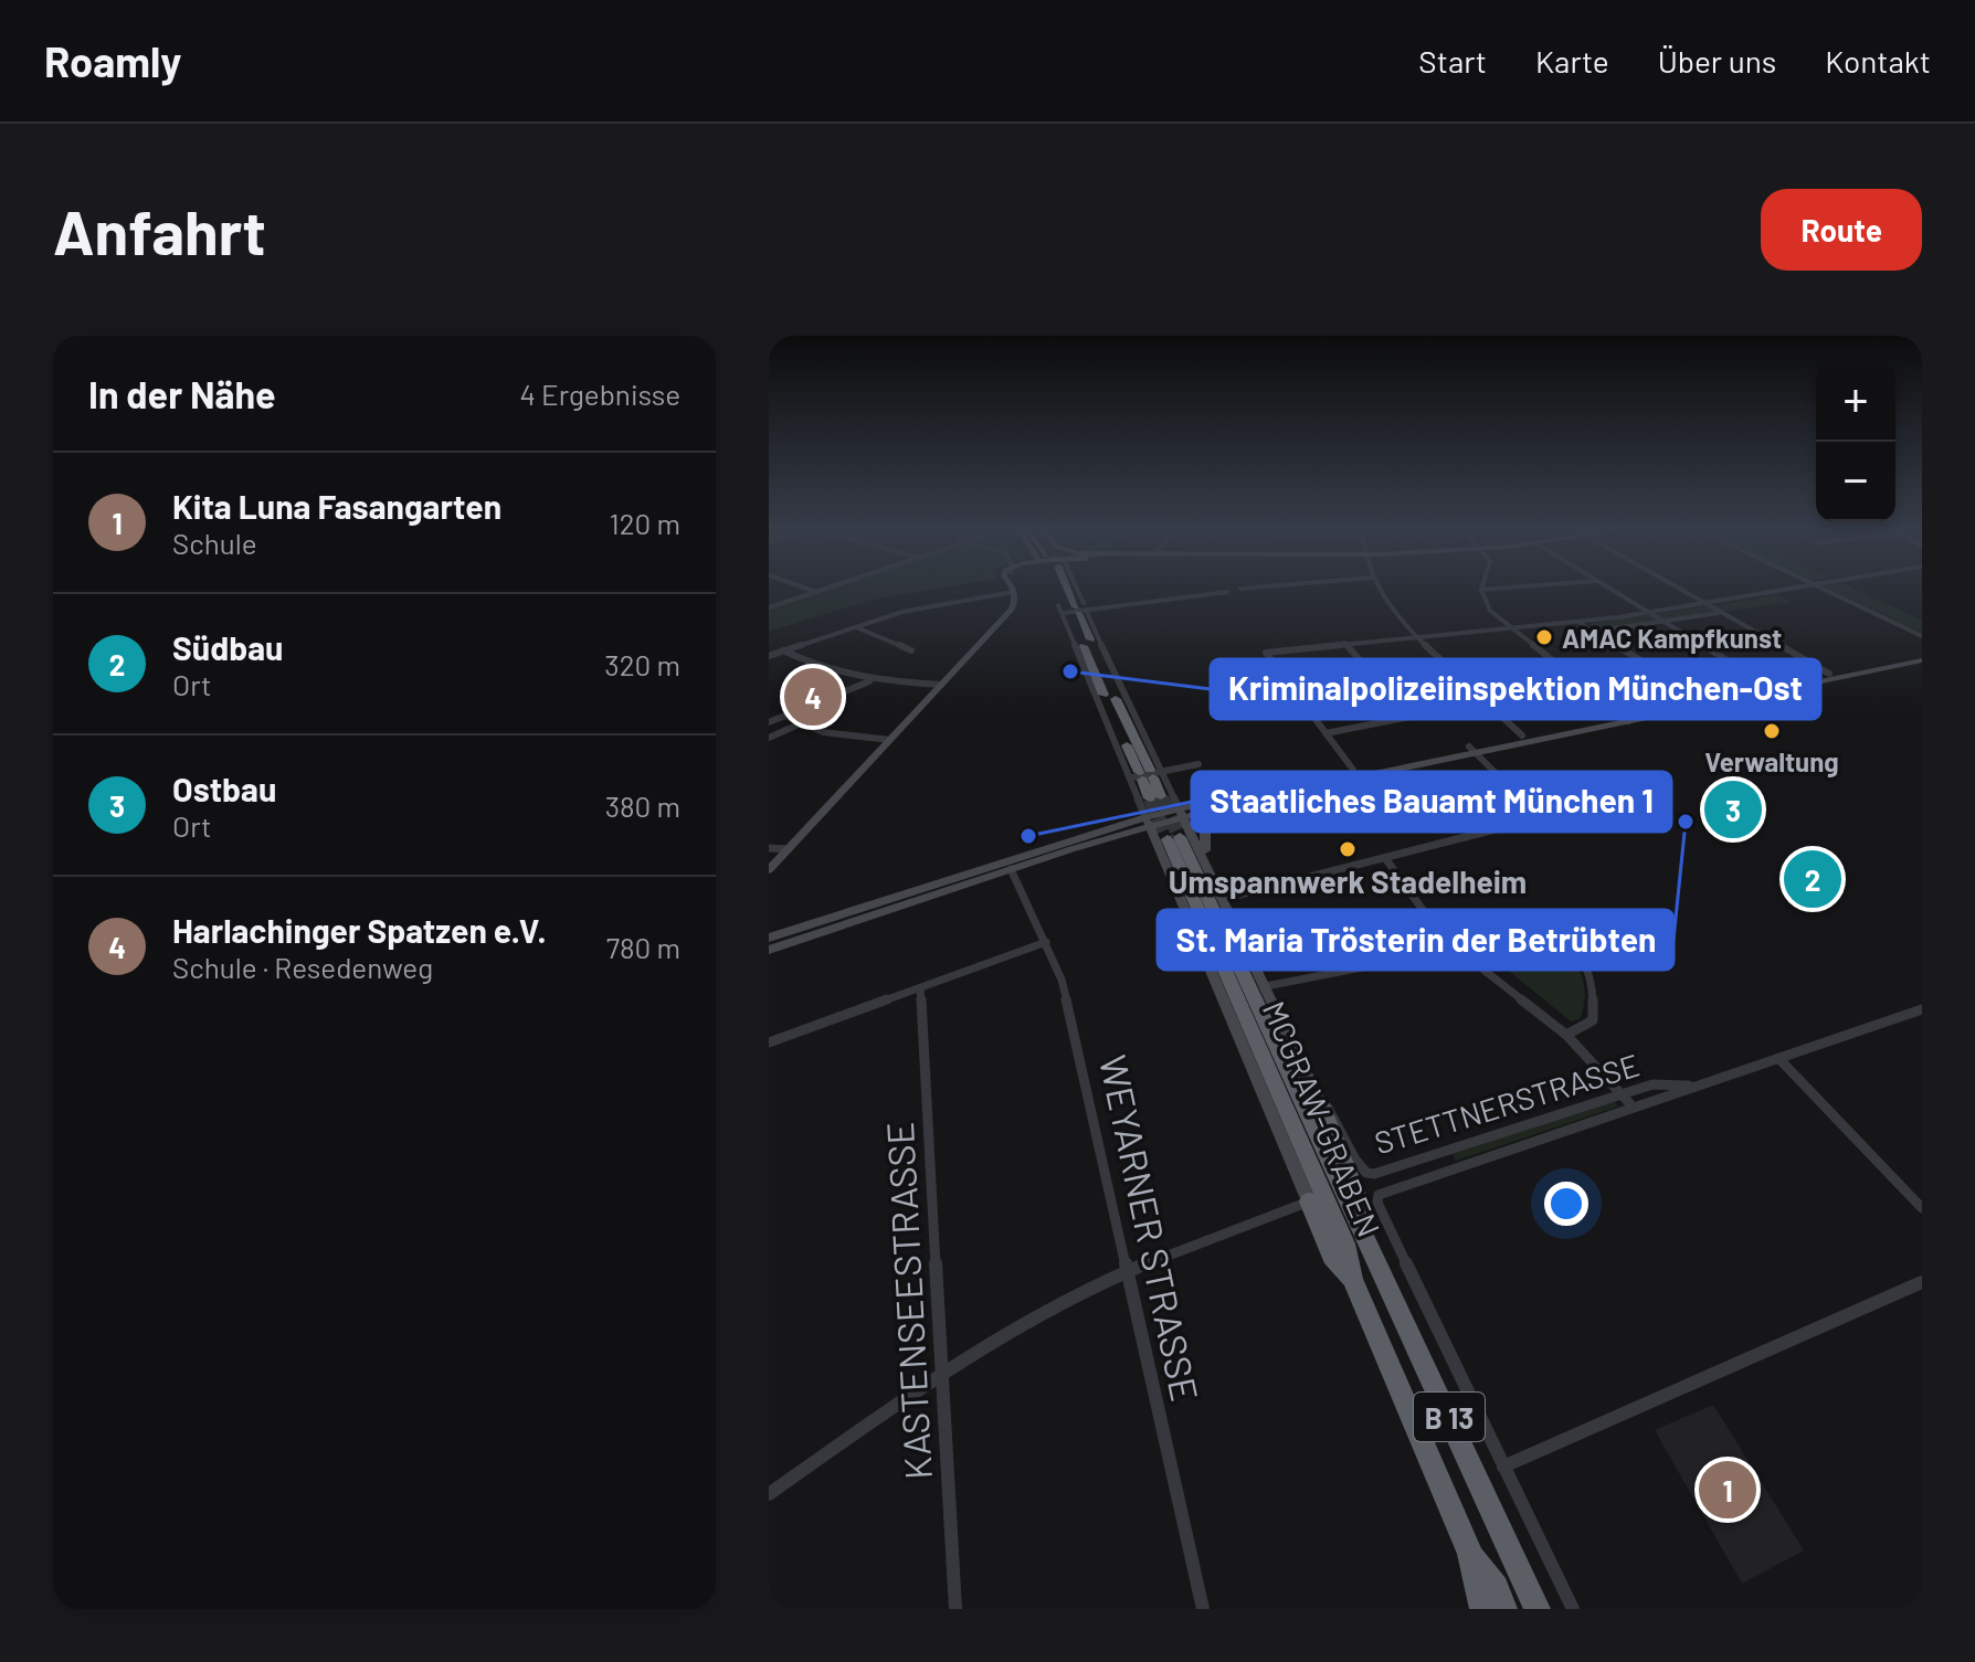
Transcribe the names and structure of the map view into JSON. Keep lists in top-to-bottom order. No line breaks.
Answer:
{"streets":{"highway":["MCGRAW-GRABEN","B 13"],"street":["STETTNERSTRASSE","WEYARNER STRASSE","KASTENSEESTRASSE"]},"crossings":[["MCGRAW-GRABEN","B 13"]],"places":["AMAC Kampfkunst","Kriminalpolizeiinspektion München-Ost","Verwaltung","St. Maria Trösterin der Betrübten","Staatliches Bauamt München 1","Umspannwerk Stadelheim"],"page":{"header":"Roamly","nav":["Start","Karte","Über uns","Kontakt"],"buttons":"Route","title":"Anfahrt","heading":["In der Nähe","4 Ergebnisse"],"map_buttons":["+","−"],"list":[{"mark":"1","name":"Kita Luna Fasangarten","note":"Schule","value":"120 m"},{"mark":"2","name":"Südbau","note":"Ort","value":"320 m"},{"mark":"3","name":"Ostbau","note":"Ort","value":"380 m"},{"mark":"4","name":"Harlachinger Spatzen e.V.","note":"Schule · Resedenweg","value":"780 m"}],"pins":["4","3","2","1"]}}
